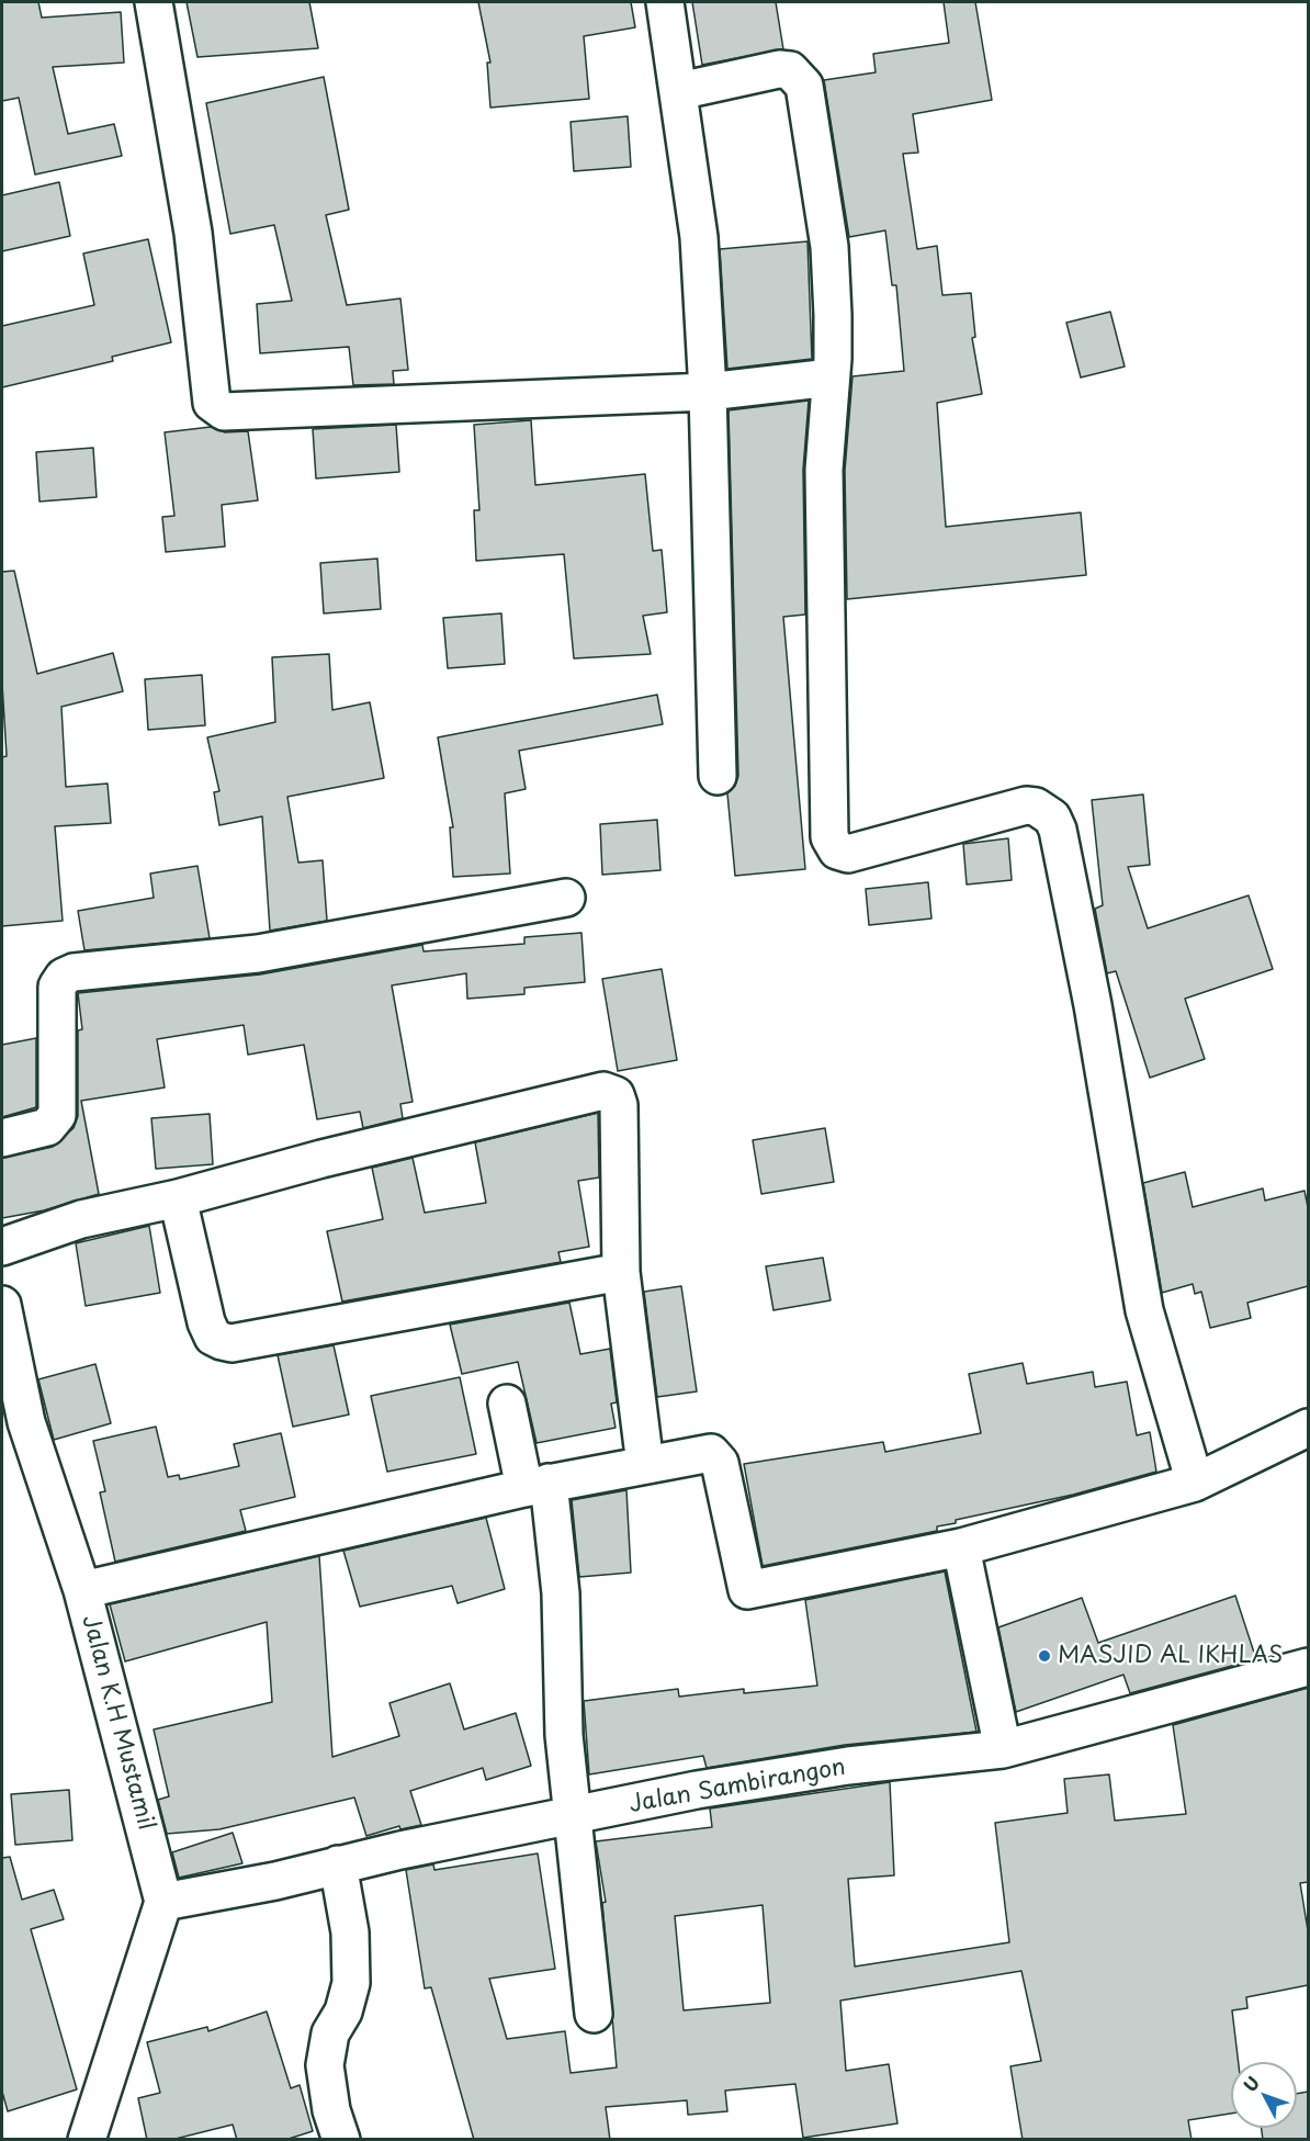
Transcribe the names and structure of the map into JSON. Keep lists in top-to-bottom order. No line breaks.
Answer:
{"streets":{"street":["Jalan K.H Mustamil","Jalan Sambirangon"]},"crossings":[["Jalan K.H Mustamil","Jalan Sambirangon"]],"places":["MASJID AL IKHLAS"],"north":"top left"}
